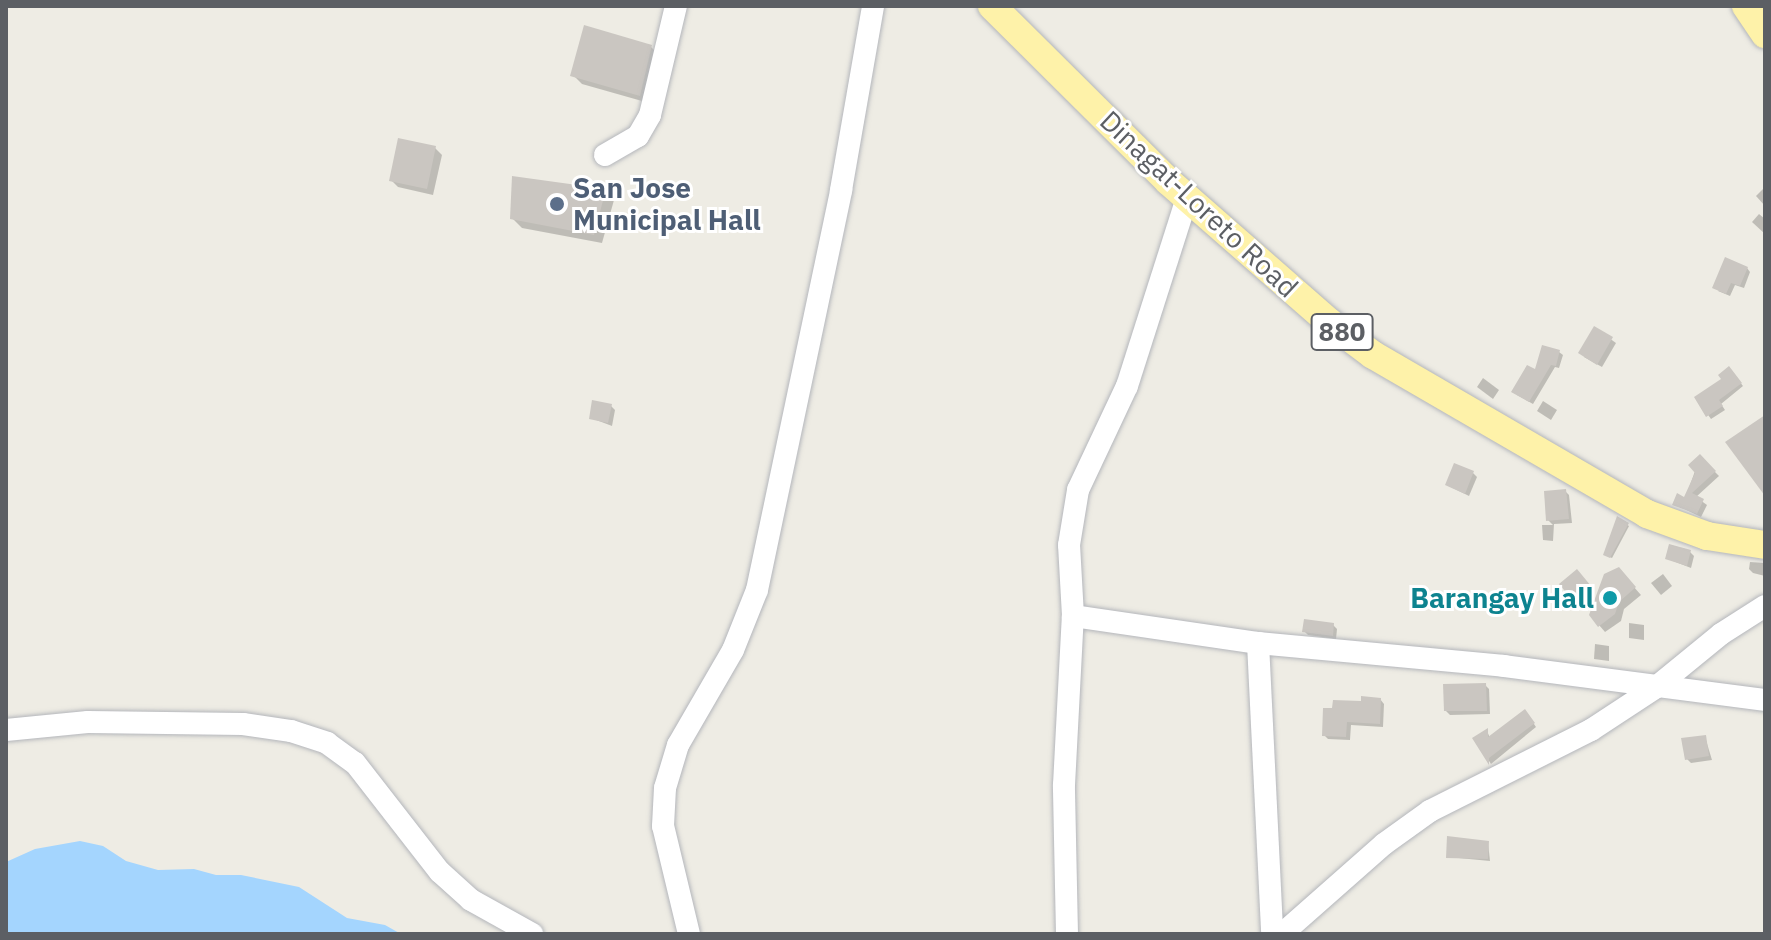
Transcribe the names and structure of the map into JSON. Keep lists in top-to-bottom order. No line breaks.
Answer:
{"streets":{"main road":["Dinagat-Loreto Road","880"]},"places":["San Jose Municipal Hall","Barangay Hall"]}
